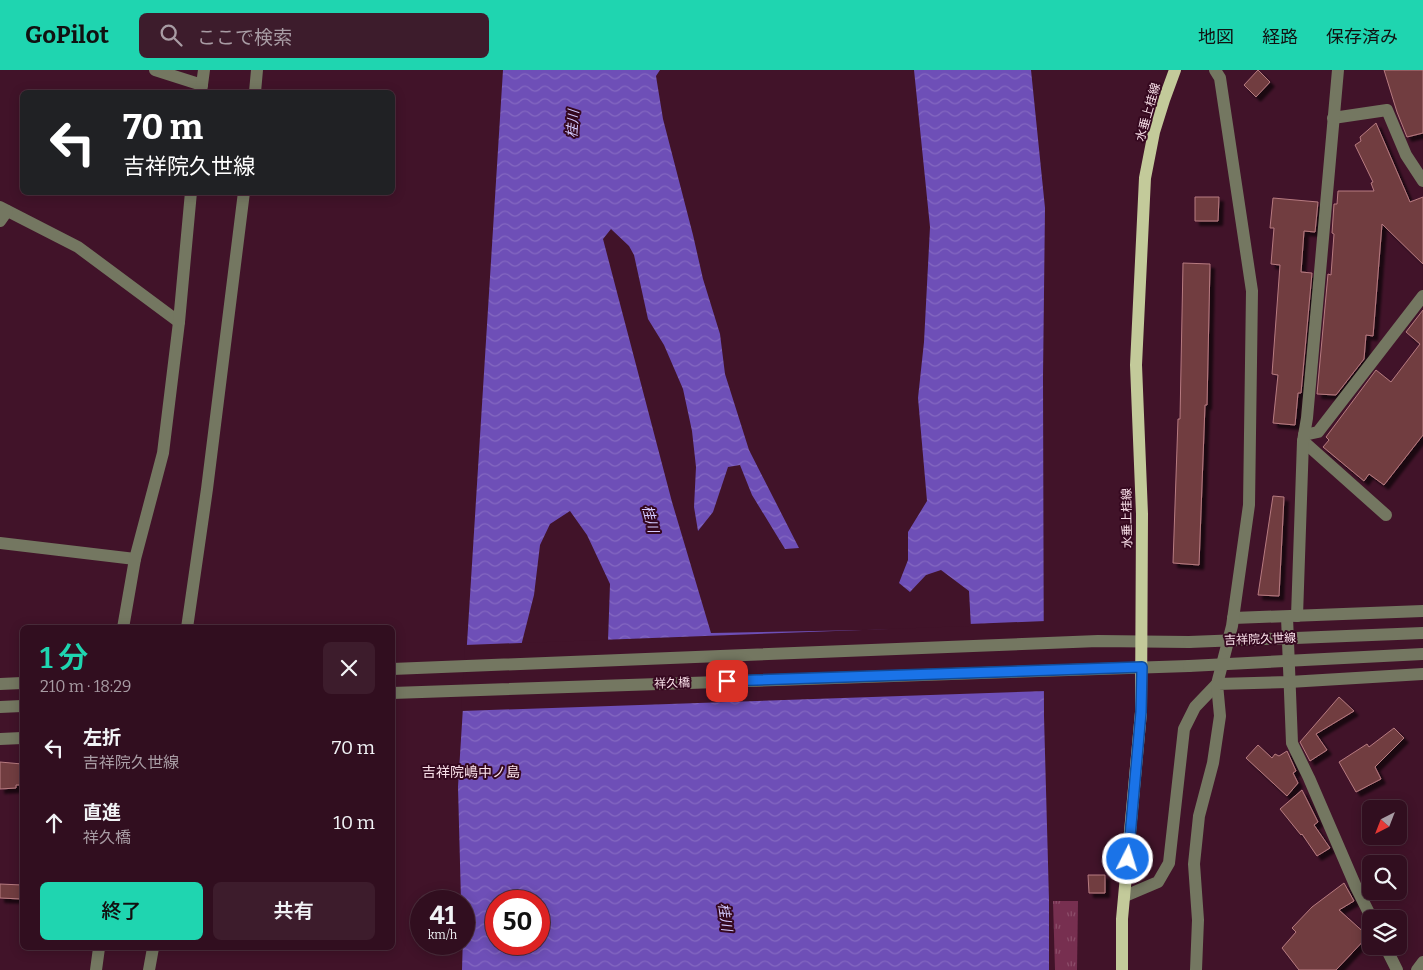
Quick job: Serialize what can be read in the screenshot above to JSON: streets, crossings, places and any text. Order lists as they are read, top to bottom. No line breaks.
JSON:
{"streets":{"main road":["水垂上桂線"],"street":["吉祥院久世線","祥久橋"]},"crossings":[["水垂上桂線","吉祥院久世線"],["吉祥院久世線","祥久橋"]],"districts":["吉祥院嶋中ノ島"],"water":["桂川"],"north":"bottom left","page":{"header":"GoPilot","search":"ここで検索","nav":["地図","経路","保存済み"],"turn":["70 m","吉祥院久世線"],"heading":["1 分","210 m · 18:29"],"list":[{"name":"左折","note":"吉祥院久世線","value":"70 m"},{"name":"直進","note":"祥久橋","value":"10 m"}],"buttons":["終了","共有"],"speed":"41 km/h","limit":"50"}}
